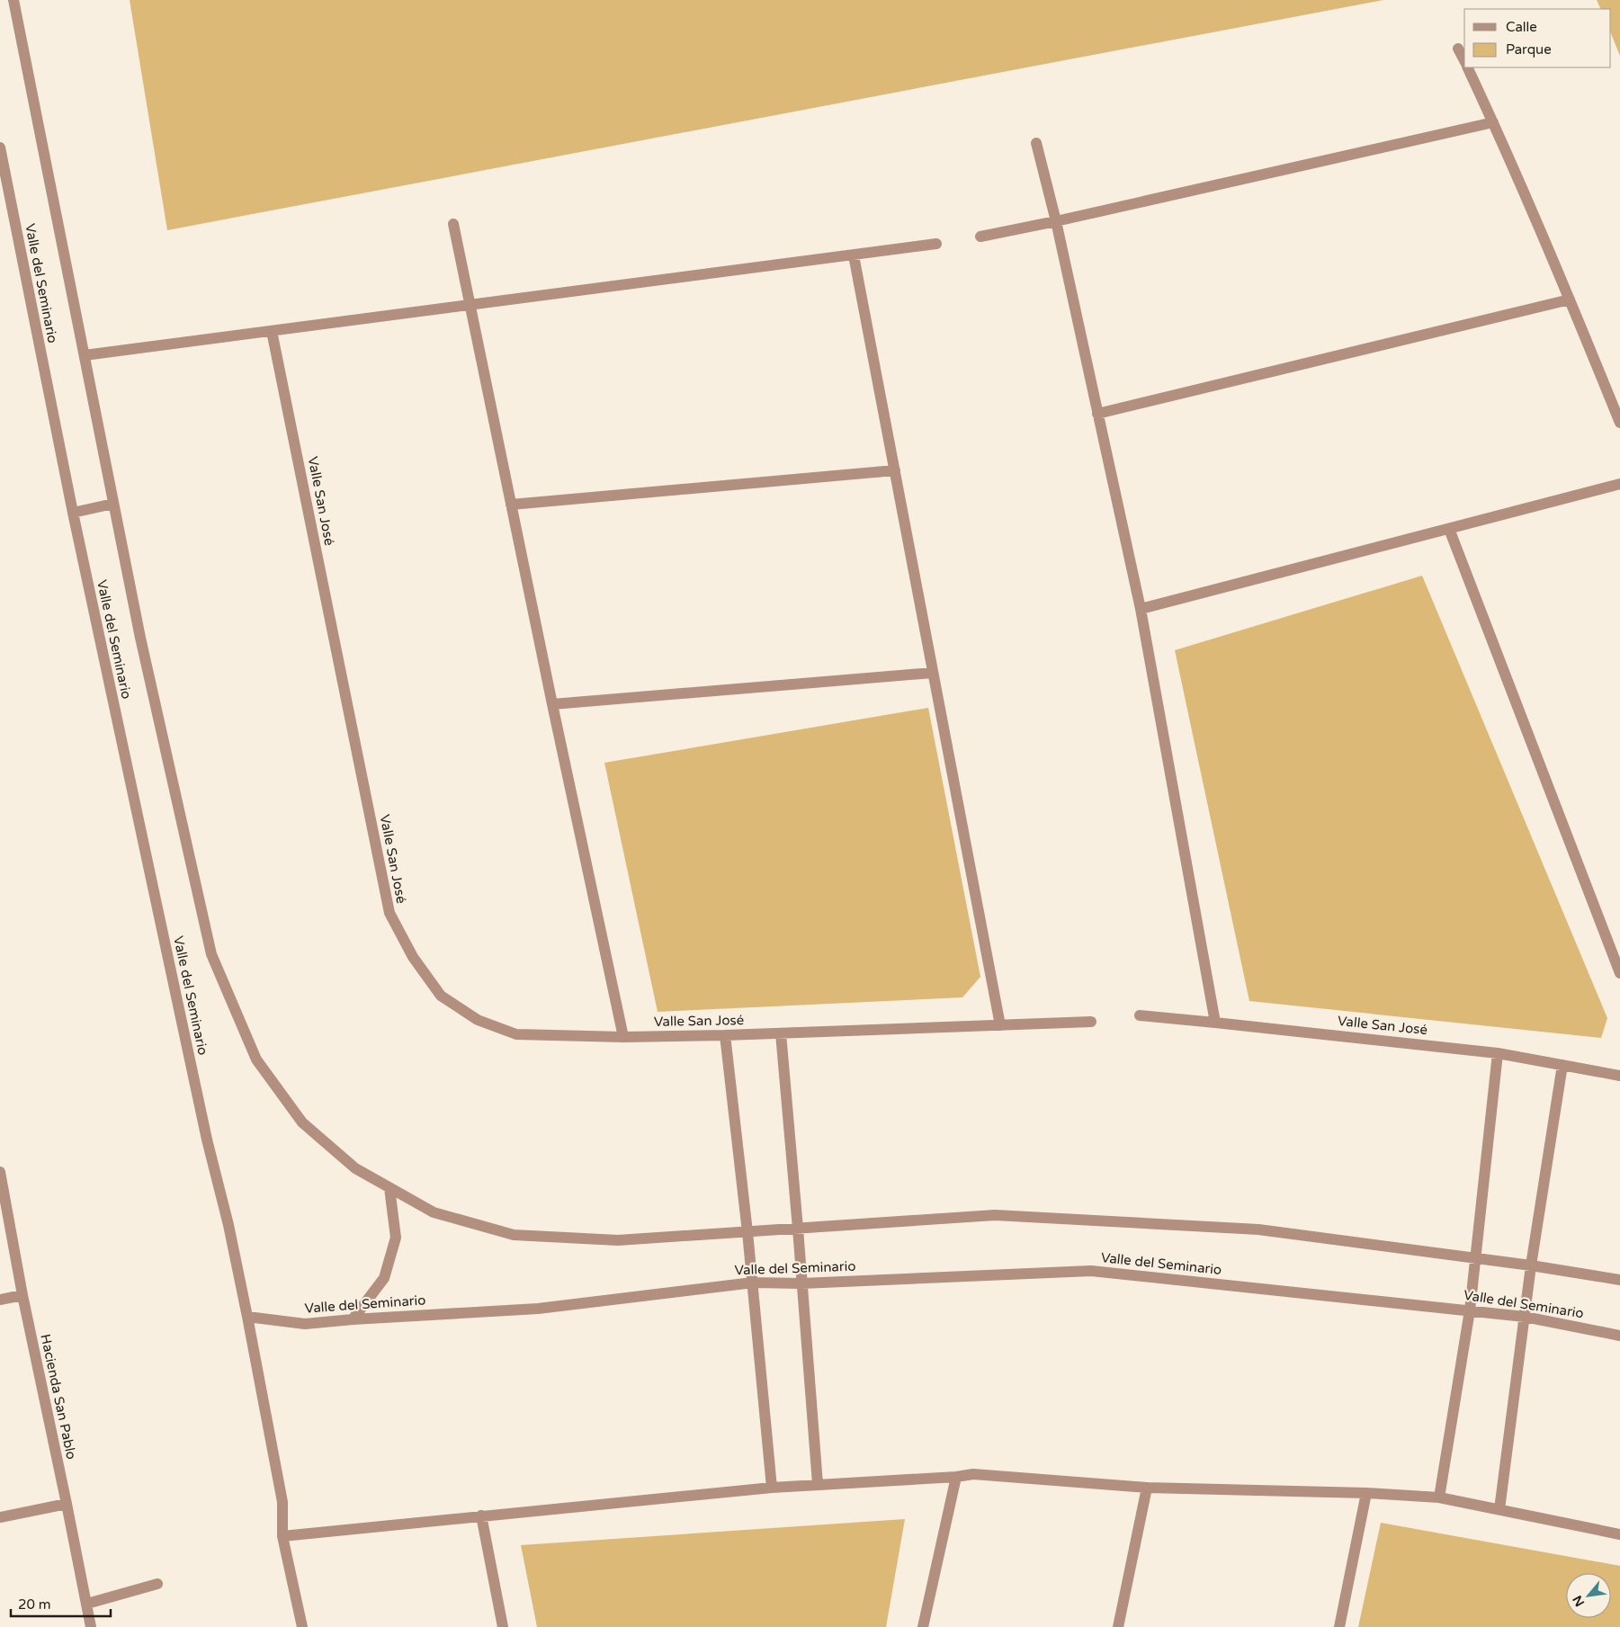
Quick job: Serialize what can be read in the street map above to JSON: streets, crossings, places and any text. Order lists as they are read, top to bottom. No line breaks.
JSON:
{"streets":{"street":["Valle del Seminario","Valle San José","Hacienda San Pablo"]},"legend":["Calle","Parque"],"scale_bar":"20 m","north":"bottom left"}
